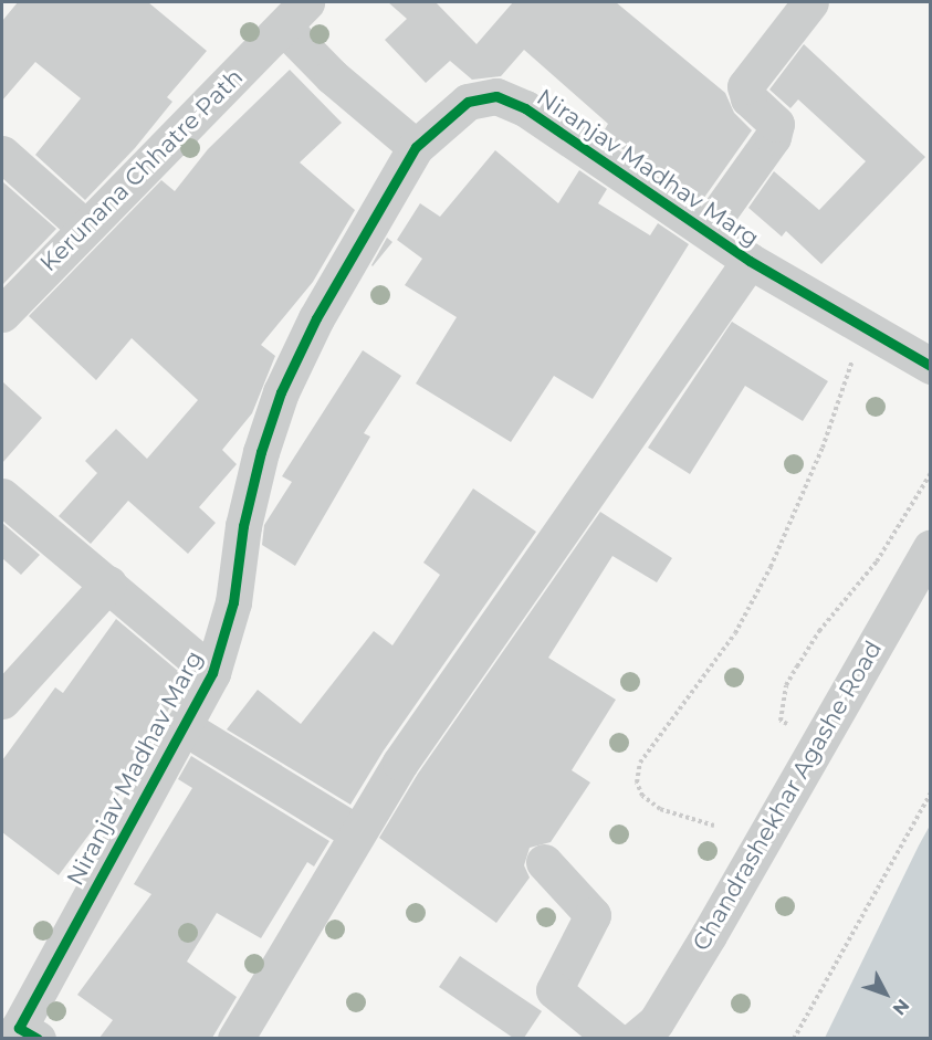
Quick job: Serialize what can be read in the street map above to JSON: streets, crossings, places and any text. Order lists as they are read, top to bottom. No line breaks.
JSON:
{"streets":{"street":["Niranjav Madhav Marg","Kerunana Chhatre Path","Chandrashekhar Agashe Road"]},"north":"bottom right"}
